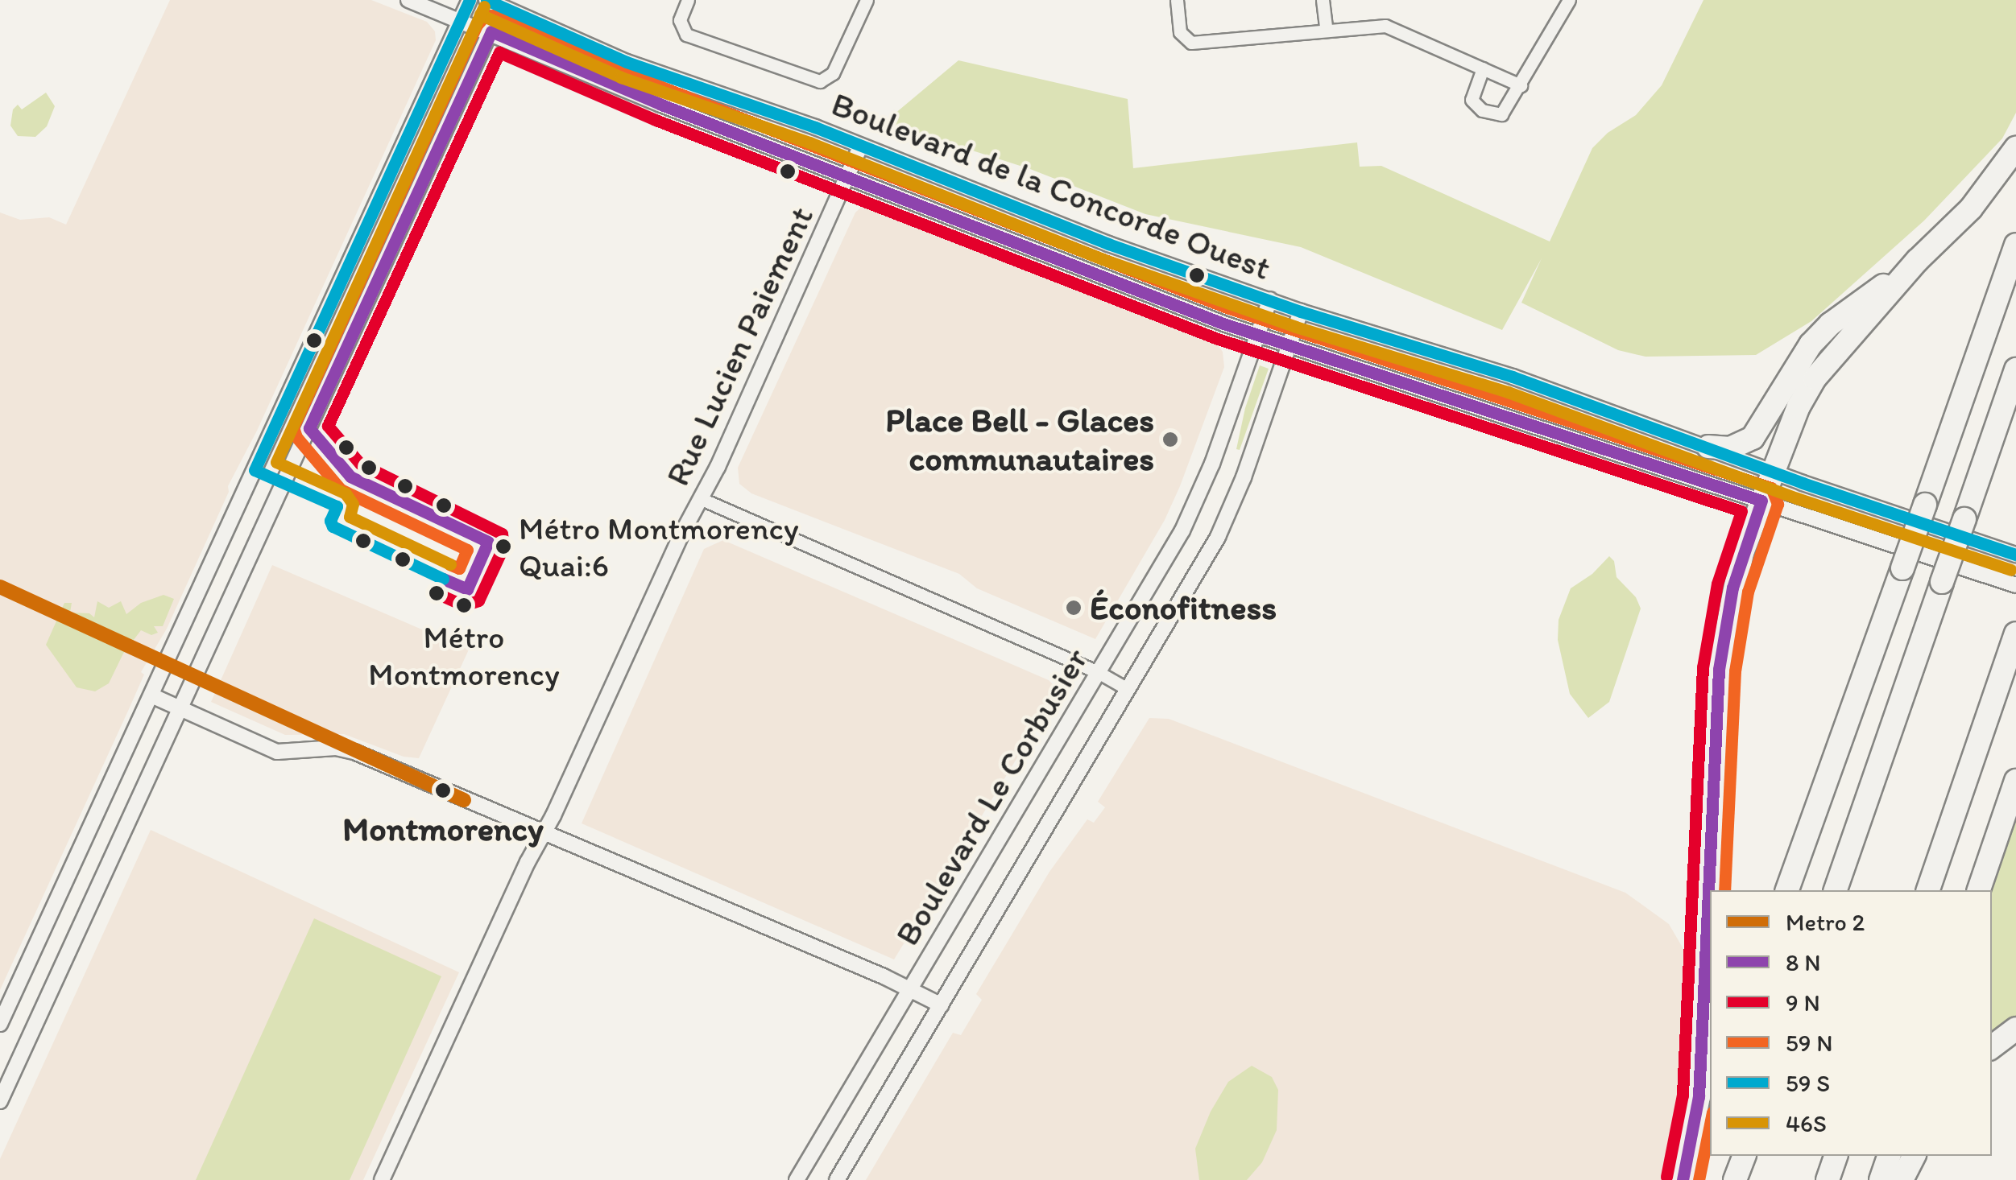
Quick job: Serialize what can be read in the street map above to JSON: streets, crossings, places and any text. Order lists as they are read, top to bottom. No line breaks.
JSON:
{"streets":{"street":["Boulevard de la Concorde Ouest","Rue Lucien Paiement","Boulevard Le Corbusier"]},"crossings":[["Boulevard de la Concorde Ouest","Rue Lucien Paiement"],["Boulevard de la Concorde Ouest","Boulevard Le Corbusier"]],"places":["Place Bell - Glaces communautaires","Métro Montmorency Quai:6","Métro Montmorency","Éconofitness","Montmorency"],"lines":["transit line 46S","metro line 2"],"legend":["Metro 2","8 N","9 N","59 N","59 S","46S"]}
